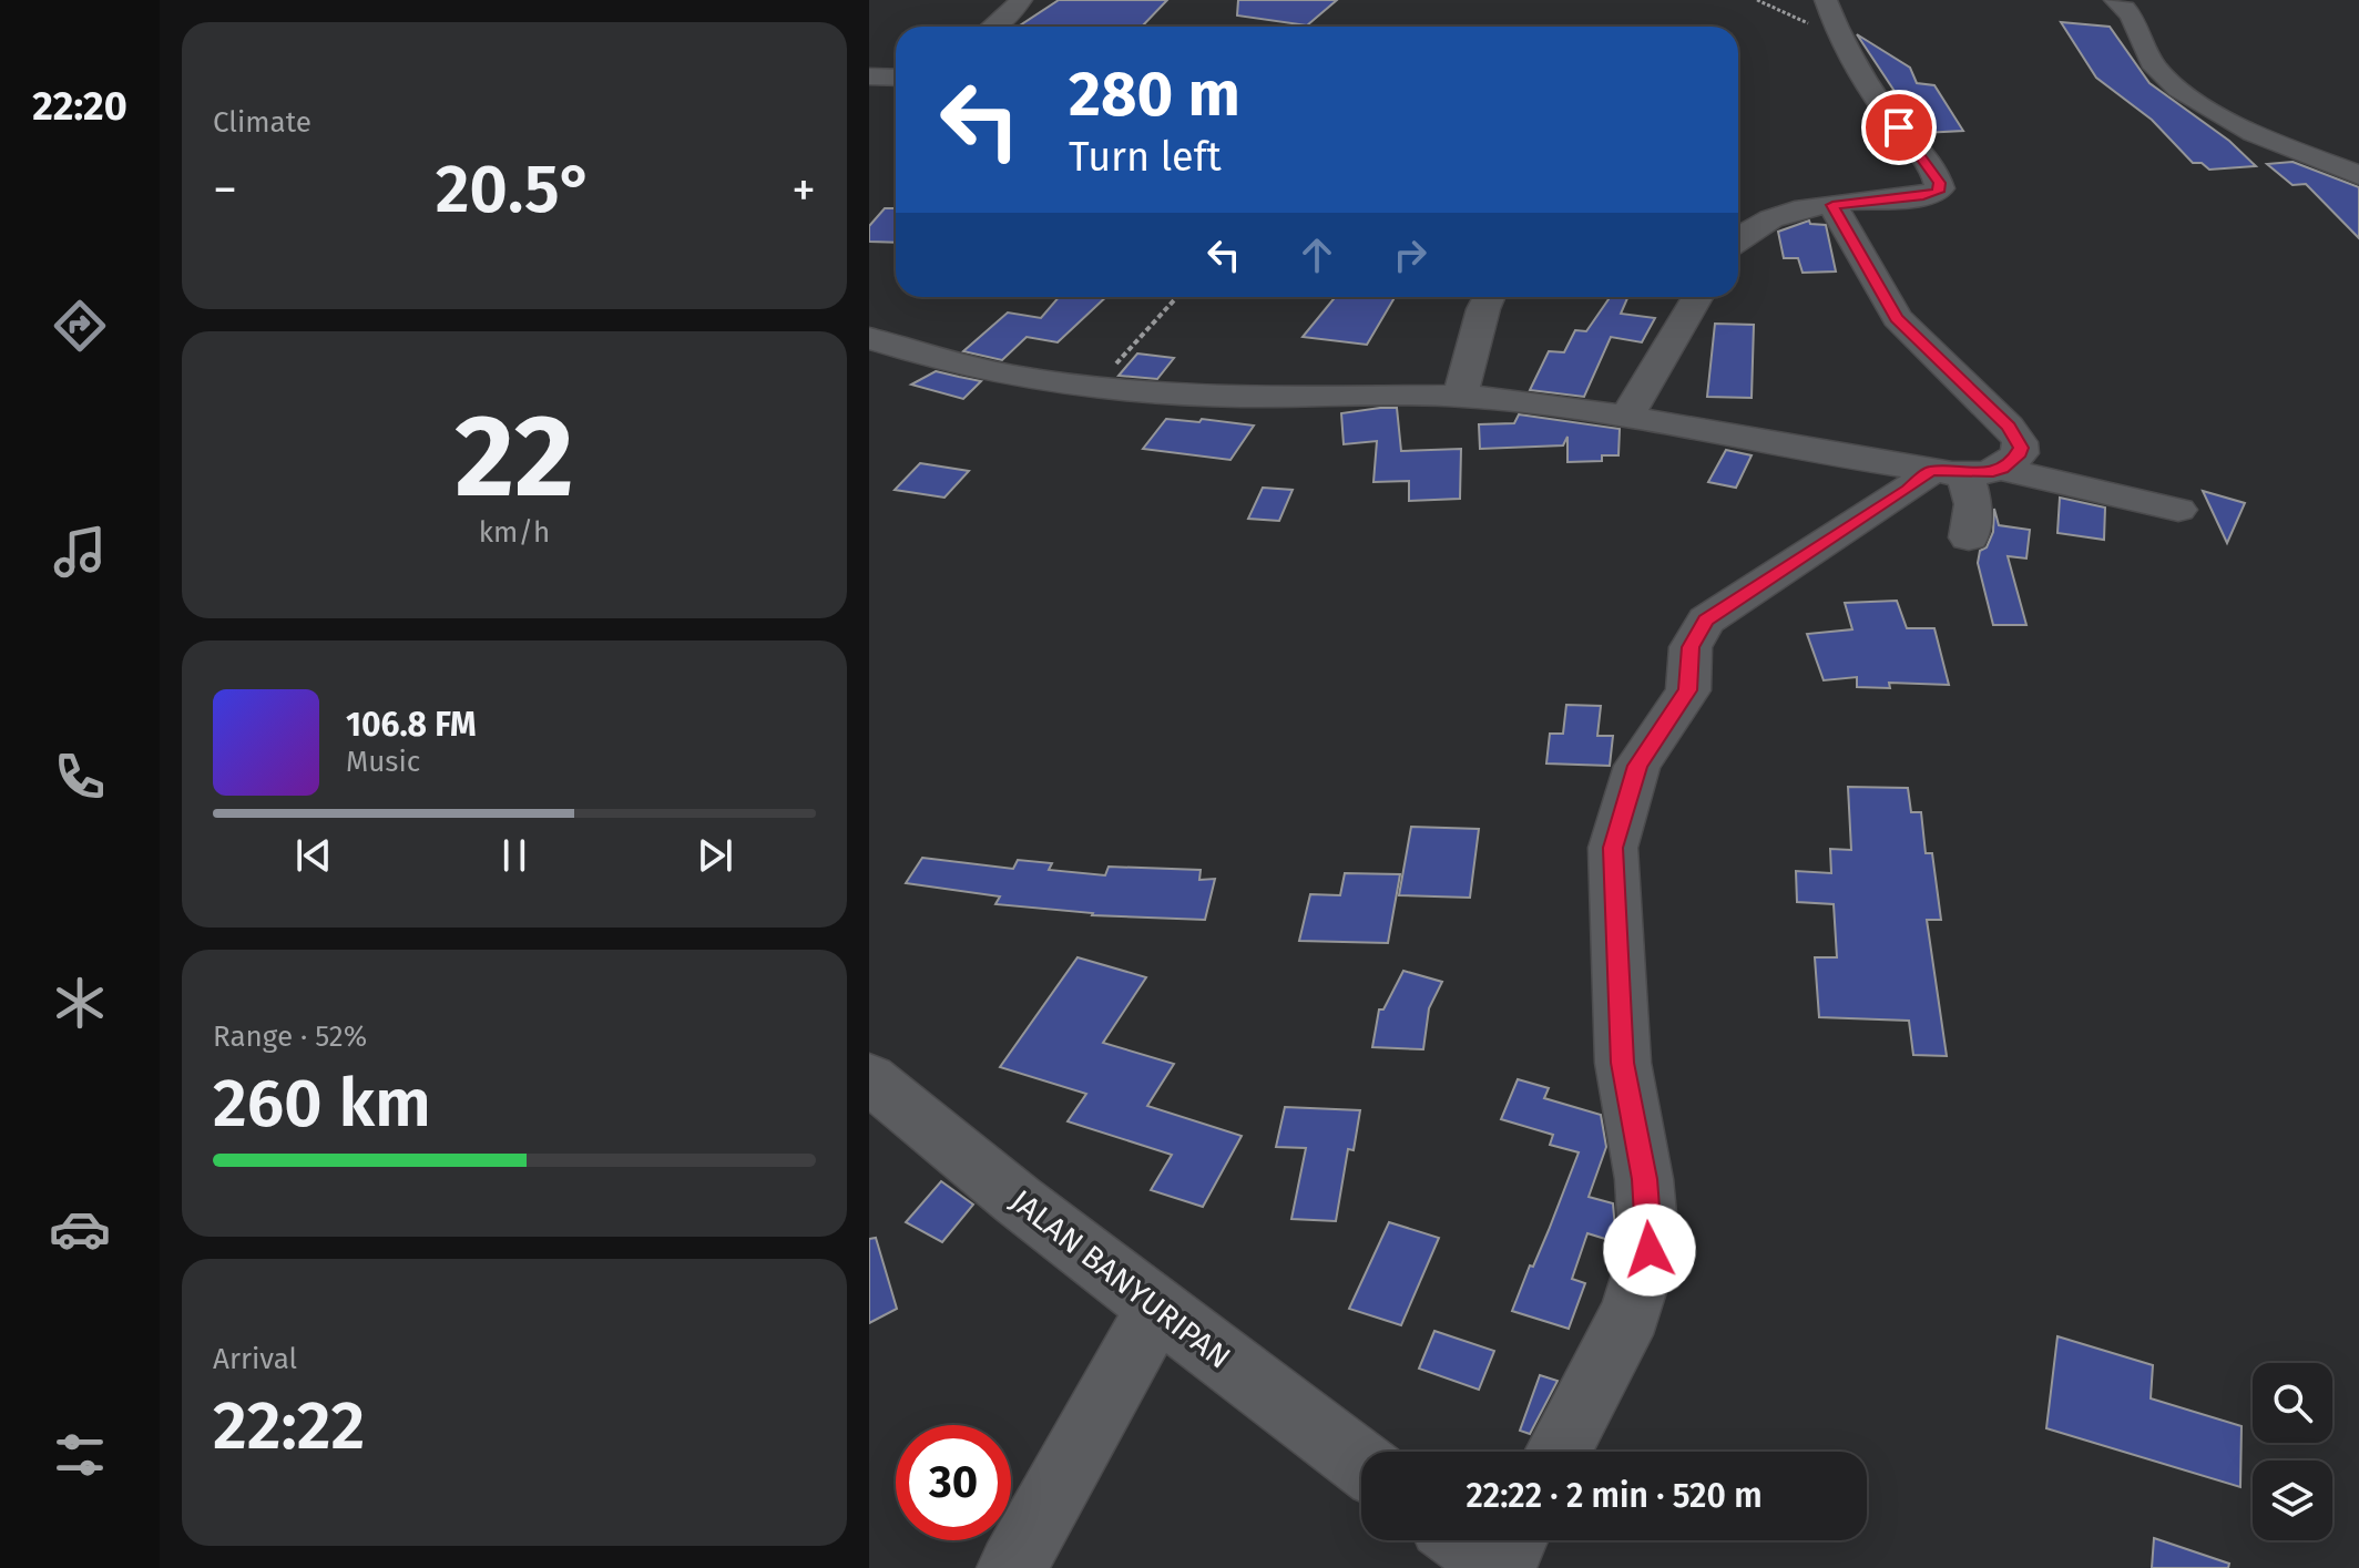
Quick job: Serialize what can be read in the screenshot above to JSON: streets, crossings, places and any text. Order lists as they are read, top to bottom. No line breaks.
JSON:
{"streets":{"street":["JALAN BANYURIPAN"]},"page":{"tabs":"22:20","tile":["Climate",["22","km/h"],["Range · 52%","260 km"],["Arrival","22:22"]],"turn":["280 m","Turn left"],"heat":["−","20.5°","+"],"song":["106.8 FM","Music"],"limit":"30","trip":"22:22 · 2 min · 520 m"}}
